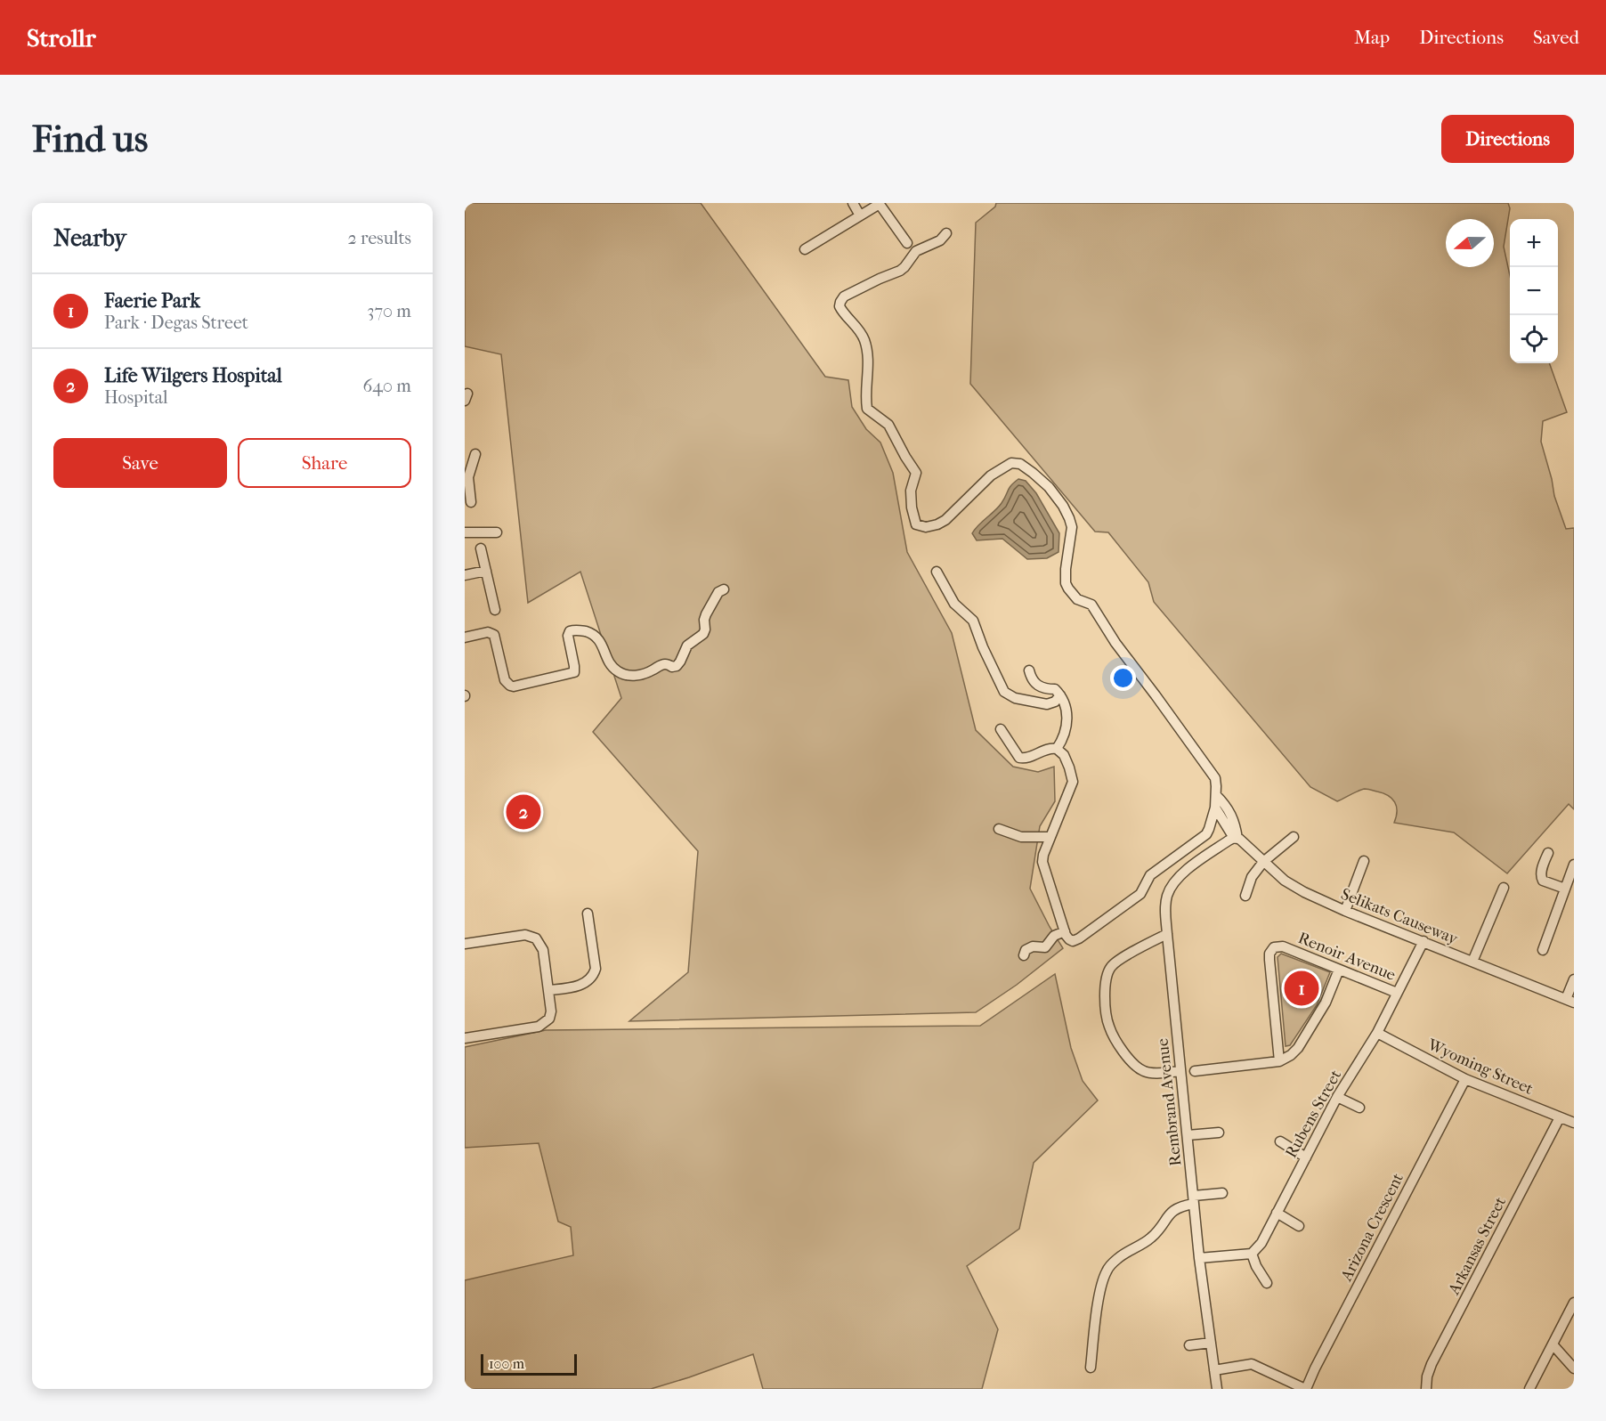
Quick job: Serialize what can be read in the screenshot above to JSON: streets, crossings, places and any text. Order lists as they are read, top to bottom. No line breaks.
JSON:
{"streets":{"street":["Selikats Causeway","Renoir Avenue","Wyoming Street","Rembrand Avenue","Rubens Street","Arizona Crescent","Arkansas Street"]},"crossings":[["Selikats Causeway","Rembrand Avenue"],["Selikats Causeway","Rubens Street"],["Renoir Avenue","Rubens Street"],["Wyoming Street","Rubens Street"],["Wyoming Street","Arizona Crescent"],["Wyoming Street","Arkansas Street"]],"scale_bar":"100 m","north":"left","page":{"header":"Strollr","nav":["Map","Directions","Saved"],"buttons":["Directions",["Save","Share"]],"title":"Find us","heading":["Nearby","2 results"],"map_buttons":["+","−"],"list":[{"mark":"1","name":"Faerie Park","note":"Park · Degas Street","value":"370 m"},{"mark":"2","name":"Life Wilgers Hospital","note":"Hospital","value":"640 m"}],"pins":["2","1"],"scale":"100 m"}}
